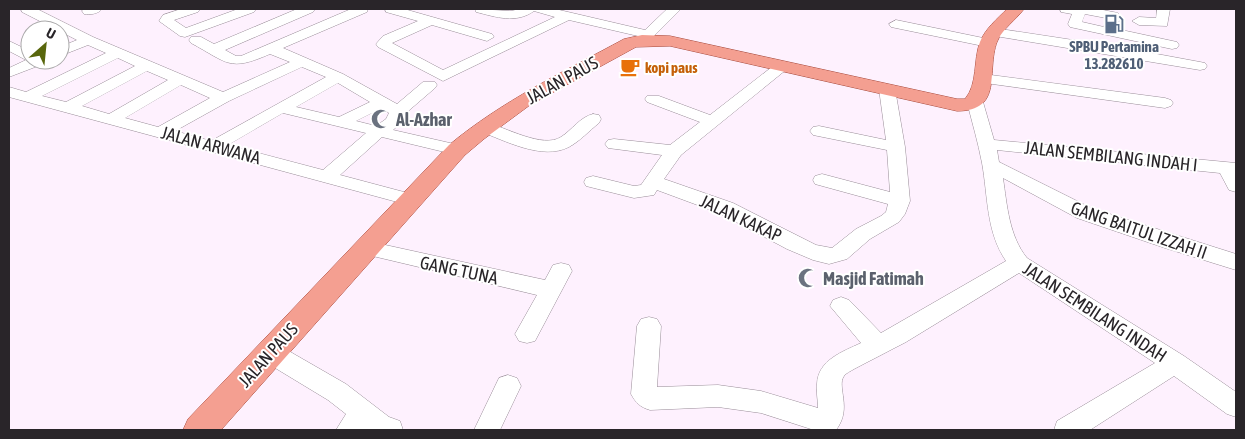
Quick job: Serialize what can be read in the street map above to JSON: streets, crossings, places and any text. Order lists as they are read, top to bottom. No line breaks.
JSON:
{"streets":{"main road":["JALAN PAUS"],"street":["JALAN ARWANA","JALAN SEMBILANG INDAH I","JALAN KAKAP","GANG BAITUL IZZAH II","GANG TUNA","JALAN SEMBILANG INDAH"]},"crossings":[["JALAN PAUS","JALAN ARWANA"],["JALAN PAUS","GANG TUNA"],["JALAN PAUS","JALAN SEMBILANG INDAH"],["JALAN SEMBILANG INDAH I","GANG BAITUL IZZAH II"],["JALAN SEMBILANG INDAH I","JALAN SEMBILANG INDAH"],["GANG BAITUL IZZAH II","JALAN SEMBILANG INDAH"]],"places":{"fuel station":["SPBU Pertamina 13.282610"],"cafe":["kopi paus"],"mosque":["Al-Azhar","Masjid Fatimah"]},"north":"top right"}
